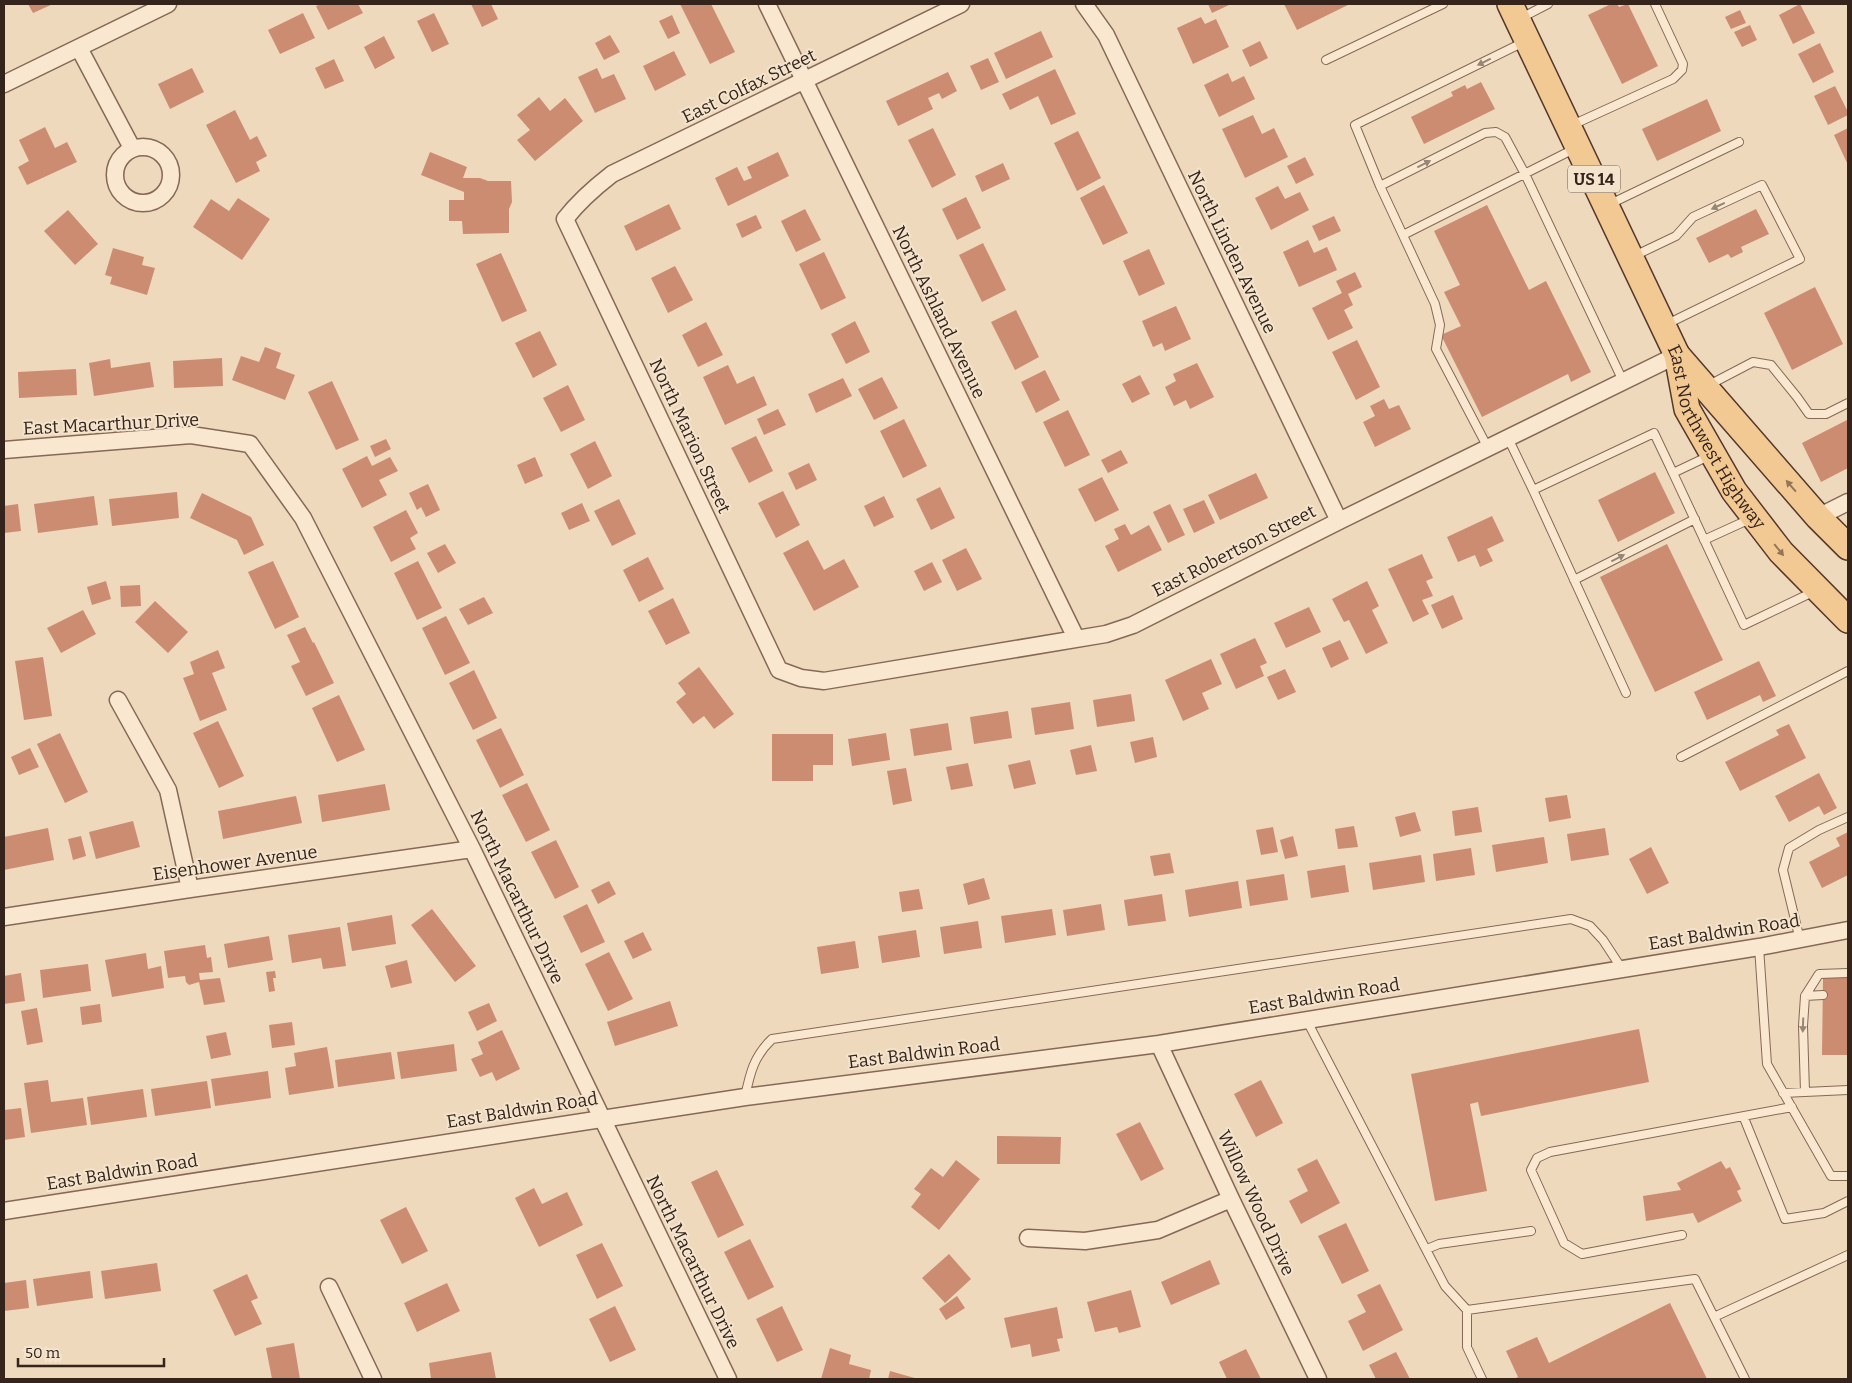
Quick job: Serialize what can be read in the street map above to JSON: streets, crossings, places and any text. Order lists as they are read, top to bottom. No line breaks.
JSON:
{"streets":{"main road":["US 14","East Northwest Highway"],"street":["East Colfax Street","North Linden Avenue","North Ashland Avenue","East Macarthur Drive","North Marion Street","East Robertson Street","Eisenhower Avenue","North Macarthur Drive","East Baldwin Road","Willow Wood Drive"]},"crossings":[["East Colfax Street","North Ashland Avenue"],["East Colfax Street","North Marion Street"],["US 14","East Northwest Highway"],["US 14","East Robertson Street"],["North Linden Avenue","East Robertson Street"],["North Ashland Avenue","East Robertson Street"],["East Macarthur Drive","North Macarthur Drive"],["North Marion Street","East Robertson Street"],["East Northwest Highway","East Robertson Street"],["Eisenhower Avenue","North Macarthur Drive"],["North Macarthur Drive","East Baldwin Road"],["East Baldwin Road","Willow Wood Drive"]],"scale_bar":"50 m"}
